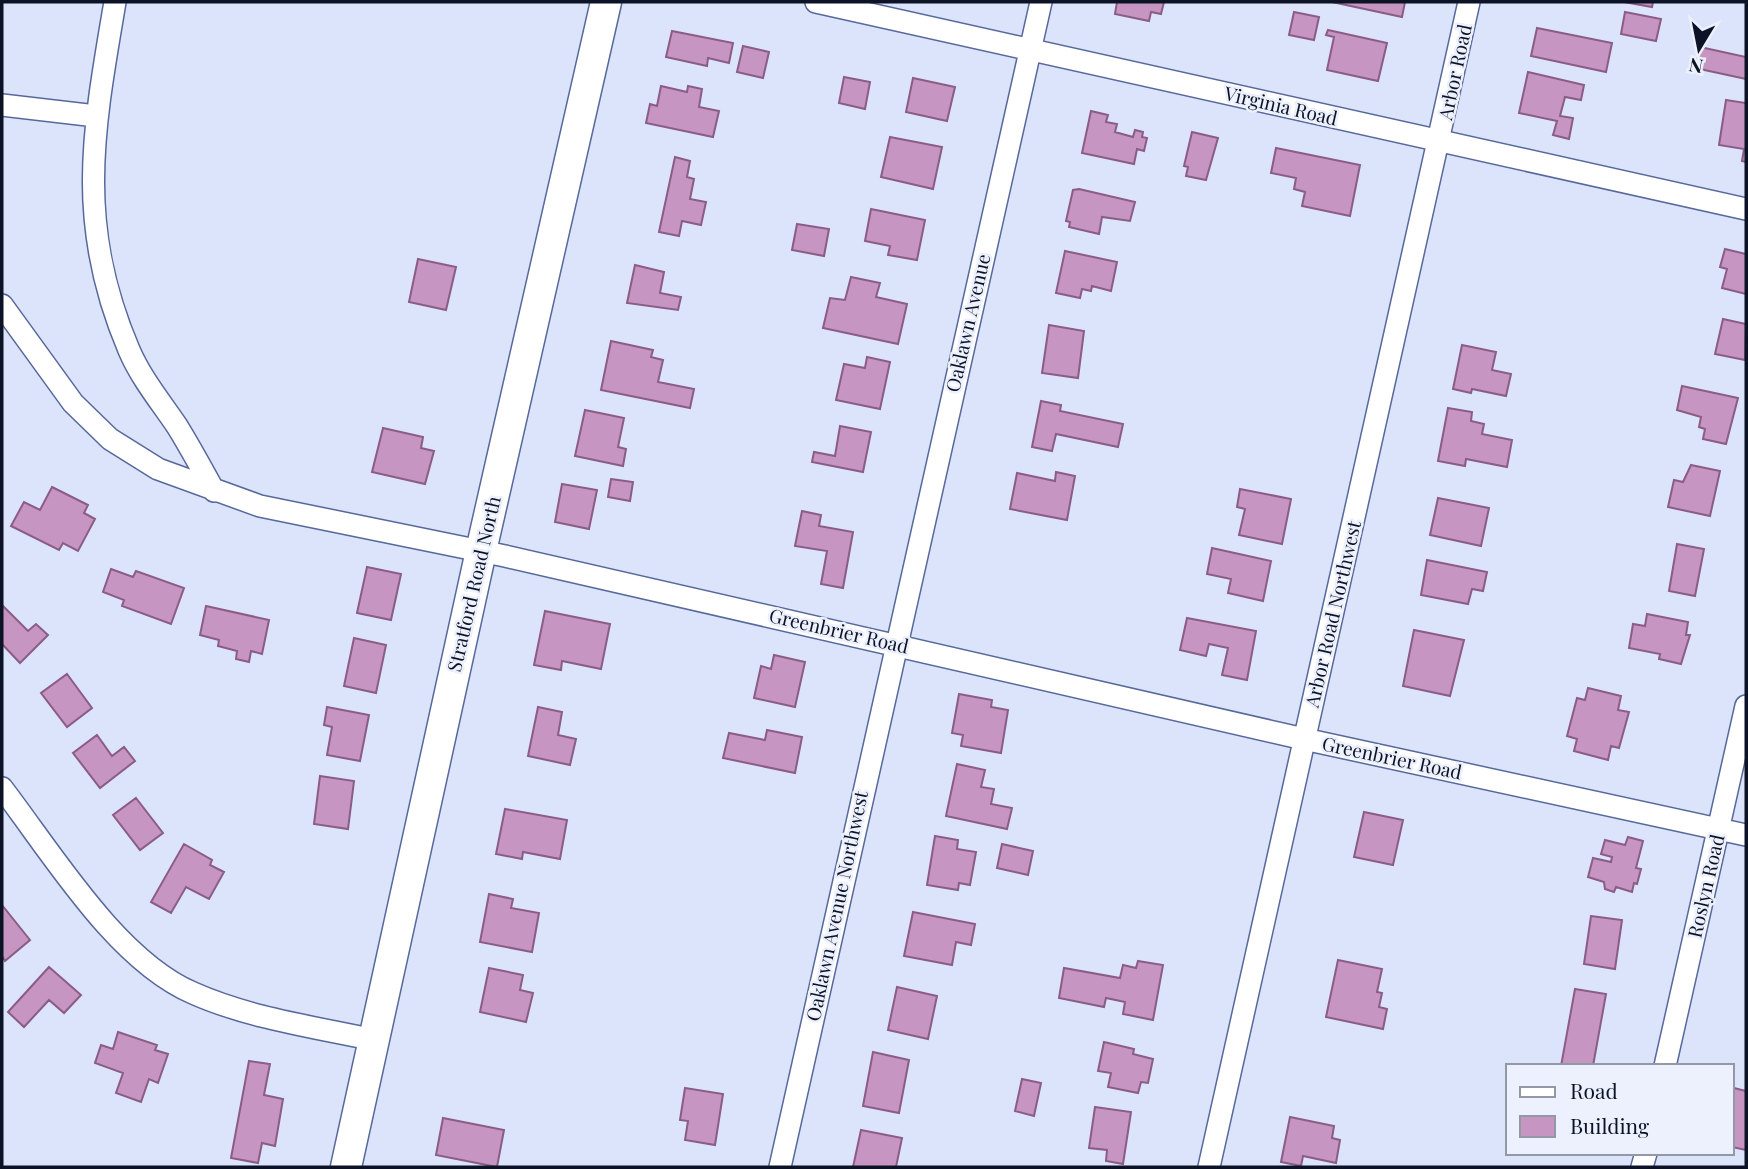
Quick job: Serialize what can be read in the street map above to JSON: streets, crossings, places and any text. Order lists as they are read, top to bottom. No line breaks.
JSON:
{"streets":{"main road":["Stratford Road North"],"street":["Arbor Road","Virginia Road","Oaklawn Avenue","Arbor Road Northwest","Greenbrier Road","Roslyn Road","Oaklawn Avenue Northwest"]},"crossings":[["Arbor Road","Virginia Road"],["Arbor Road","Arbor Road Northwest"],["Virginia Road","Oaklawn Avenue"],["Virginia Road","Arbor Road Northwest"],["Oaklawn Avenue","Greenbrier Road"],["Oaklawn Avenue","Oaklawn Avenue Northwest"],["Stratford Road North","Greenbrier Road"],["Arbor Road Northwest","Greenbrier Road"],["Greenbrier Road","Roslyn Road"],["Greenbrier Road","Oaklawn Avenue Northwest"]],"legend":["Road","Building"],"north":"bottom"}
